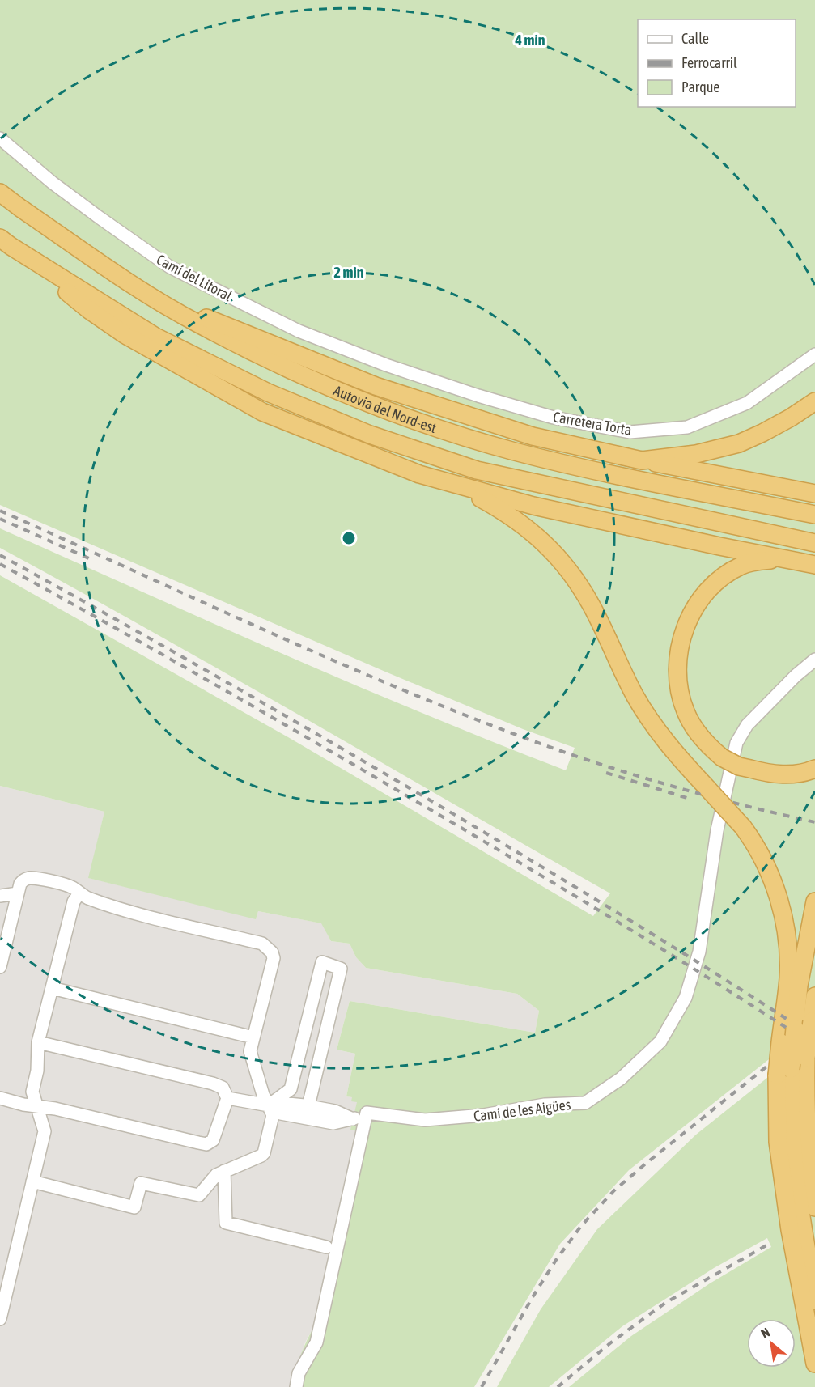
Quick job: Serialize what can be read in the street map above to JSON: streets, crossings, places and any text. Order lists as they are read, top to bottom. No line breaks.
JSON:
{"streets":{"highway":["Autovia del Nord-est"],"street":["Camí del Litoral","Carretera Torta","Camí de les Aigües"]},"crossings":[["Camí del Litoral","Carretera Torta"]],"legend":["Calle","Ferrocarril","Parque"],"north":"top left","rings":["4 min","2 min"]}
